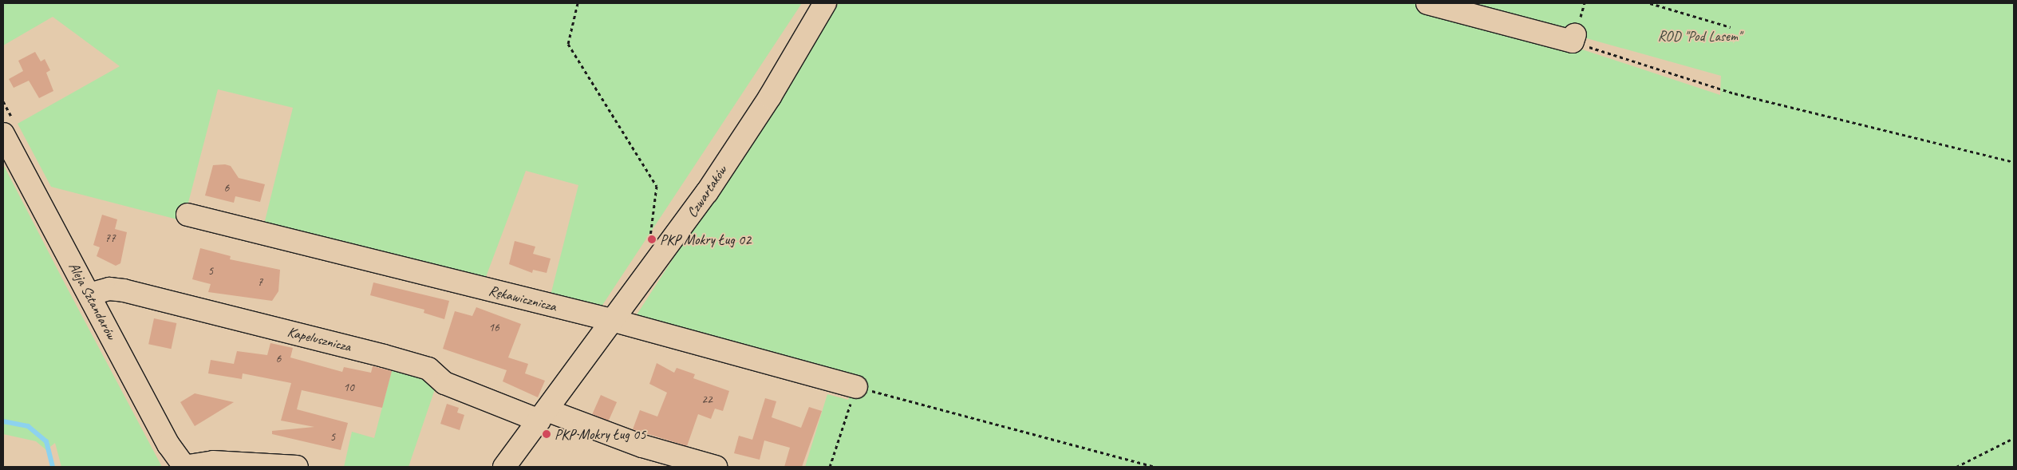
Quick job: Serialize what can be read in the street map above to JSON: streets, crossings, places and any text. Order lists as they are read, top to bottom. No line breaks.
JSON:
{"streets":{"street":["Czwartaków","Rękawicznicza","Aleja Sztandarów","Kapelusznicza"]},"crossings":[["Czwartaków","Rękawicznicza"],["Czwartaków","Kapelusznicza"],["Aleja Sztandarów","Kapelusznicza"]],"parks":["ROD \"Pod Lasem\""],"places":["PKP Mokry Ług 02","PKP Mokry Ług 05"],"house_numbers":["6","77","5","7","16","6","10","22","5"]}
